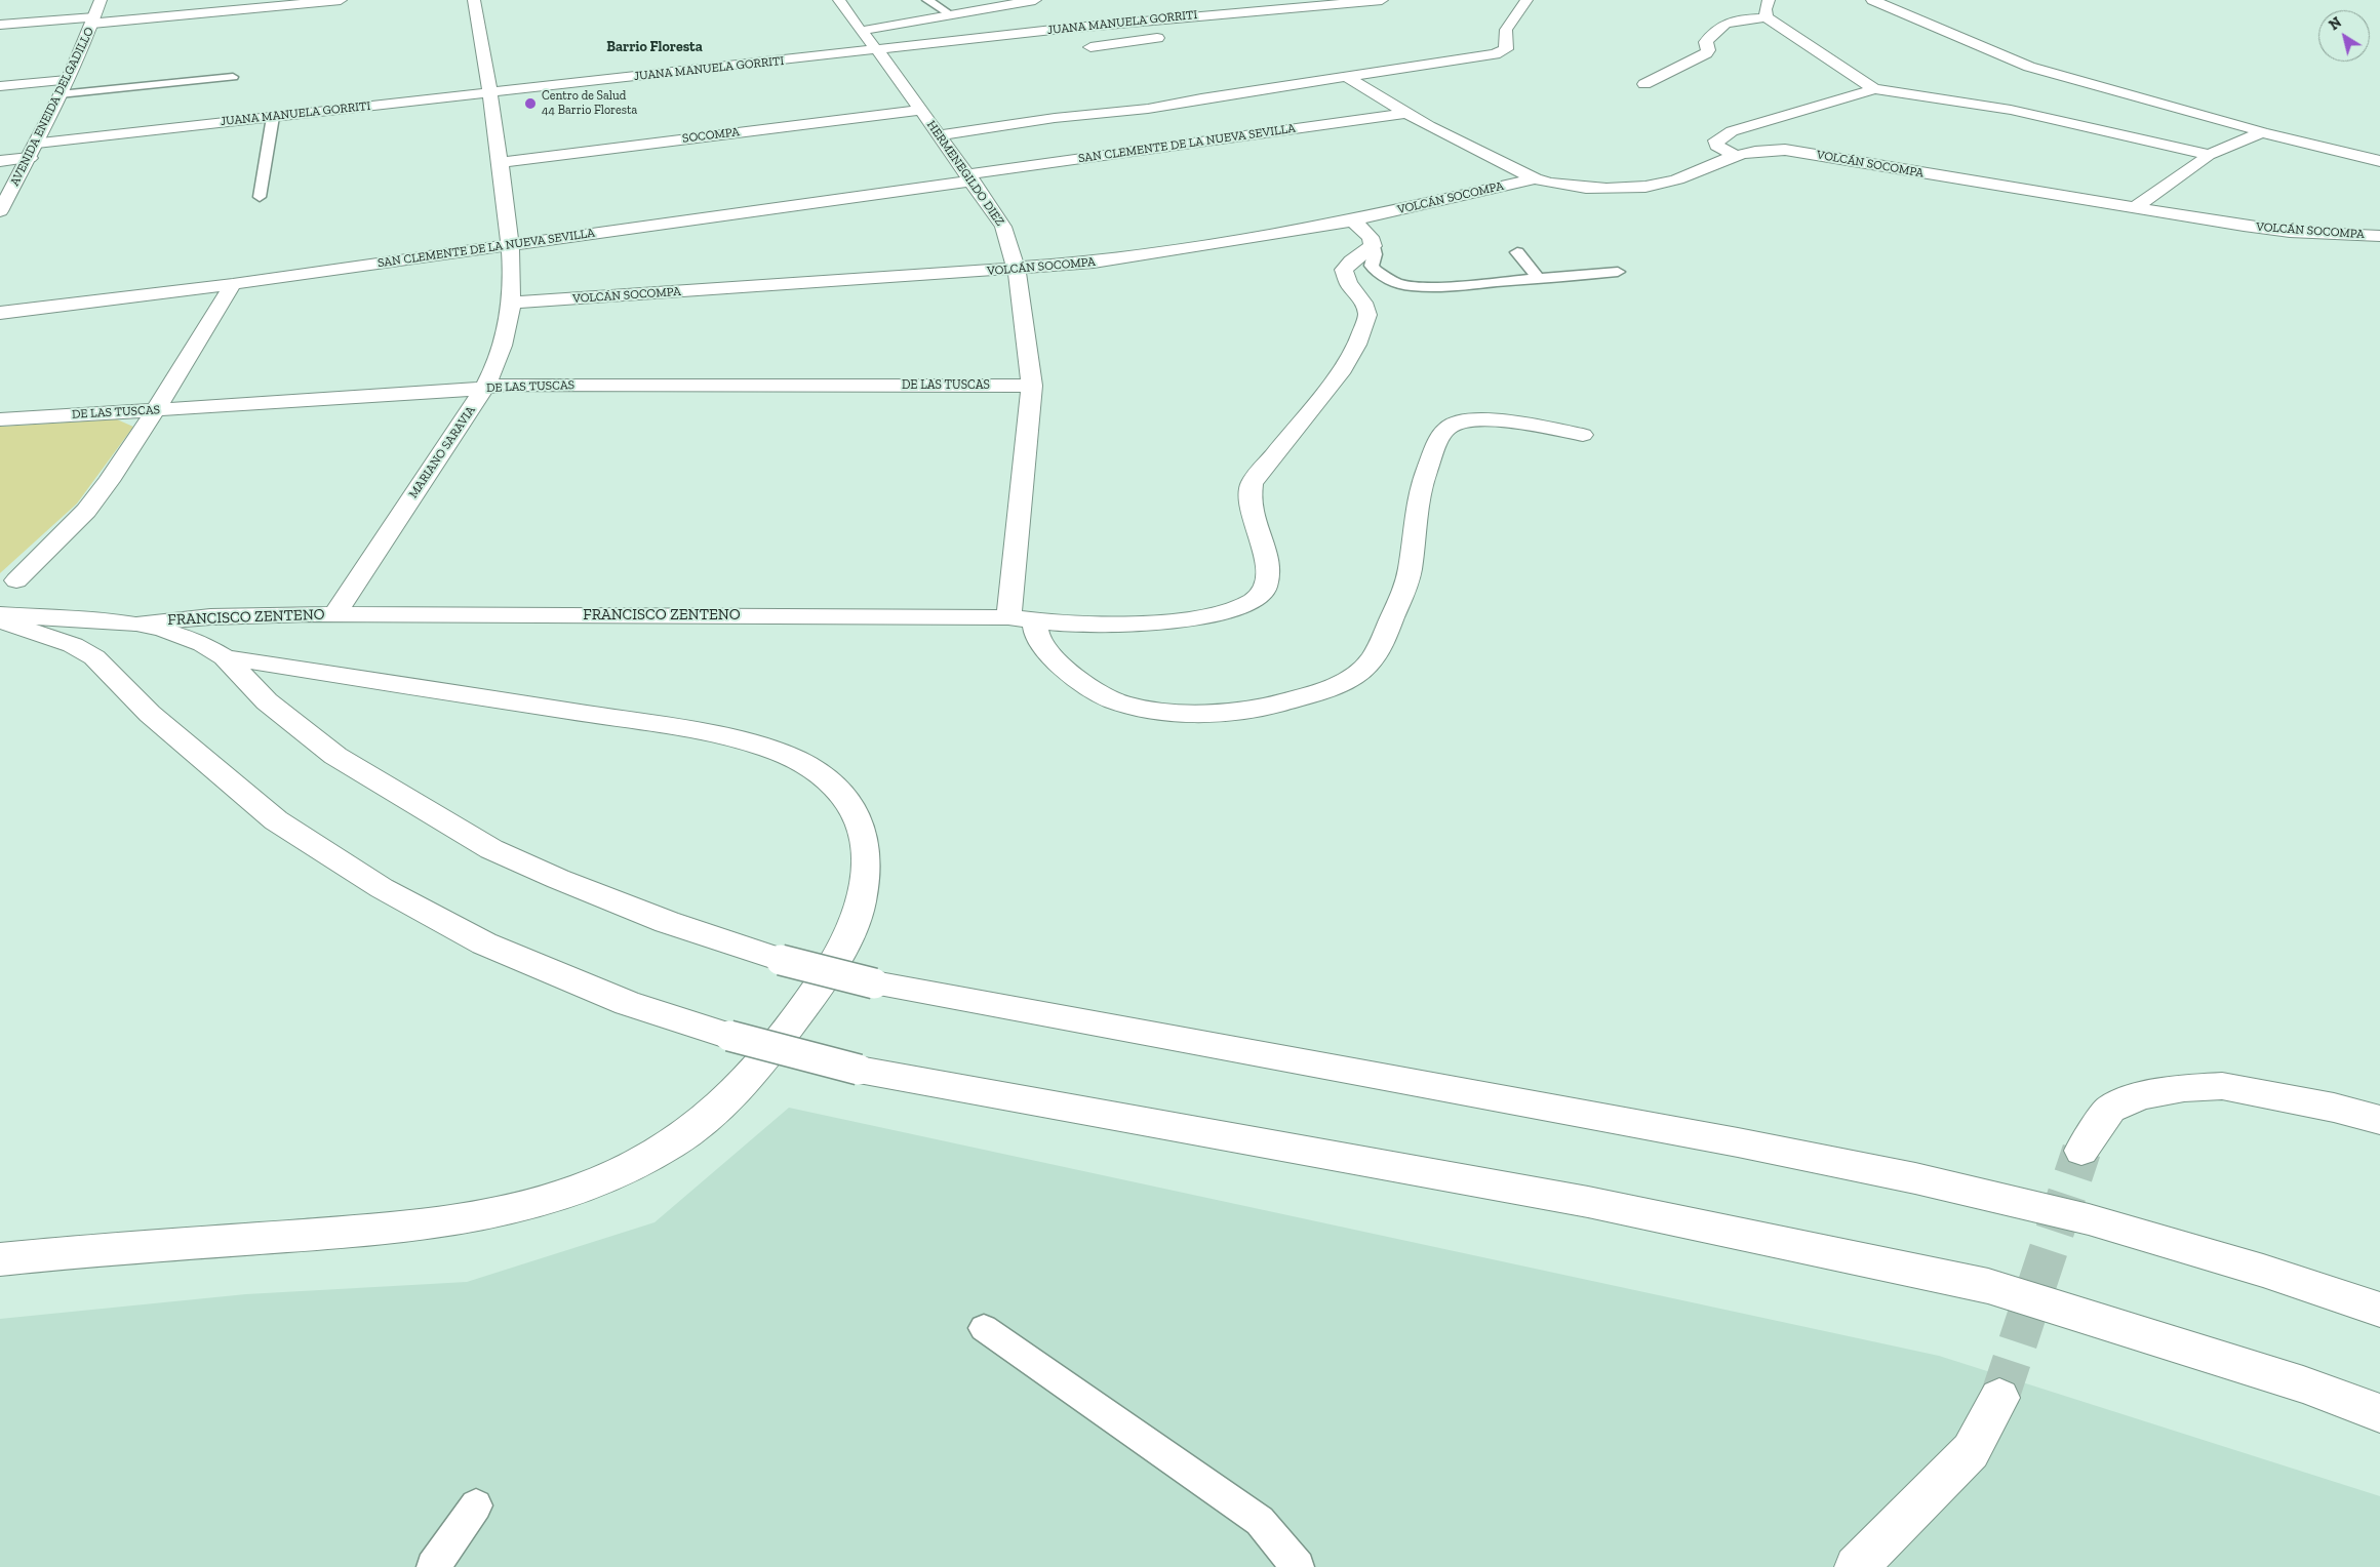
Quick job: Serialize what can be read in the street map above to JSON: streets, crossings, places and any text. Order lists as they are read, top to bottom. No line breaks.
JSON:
{"streets":{"street":["JUANA MANUELA GORRITI","AVENIDA ENEIDA DELGADILLO","SOCOMPA","SAN CLEMENTE DE LA NUEVA SEVILLA","VOLCÁN SOCOMPA","HERMENEGILDO DIEZ","DE LAS TUSCAS","MARIANO SARAVIA","FRANCISCO ZENTENO"]},"crossings":[["JUANA MANUELA GORRITI","AVENIDA ENEIDA DELGADILLO"],["JUANA MANUELA GORRITI","HERMENEGILDO DIEZ"],["JUANA MANUELA GORRITI","MARIANO SARAVIA"],["SOCOMPA","HERMENEGILDO DIEZ"],["SOCOMPA","MARIANO SARAVIA"],["SAN CLEMENTE DE LA NUEVA SEVILLA","HERMENEGILDO DIEZ"],["SAN CLEMENTE DE LA NUEVA SEVILLA","MARIANO SARAVIA"],["VOLCÁN SOCOMPA","HERMENEGILDO DIEZ"],["VOLCÁN SOCOMPA","MARIANO SARAVIA"],["HERMENEGILDO DIEZ","DE LAS TUSCAS"],["HERMENEGILDO DIEZ","FRANCISCO ZENTENO"],["DE LAS TUSCAS","MARIANO SARAVIA"],["MARIANO SARAVIA","FRANCISCO ZENTENO"]],"districts":["Barrio Floresta"],"places":["Centro de Salud 44 Barrio Floresta"],"north":"top left"}
